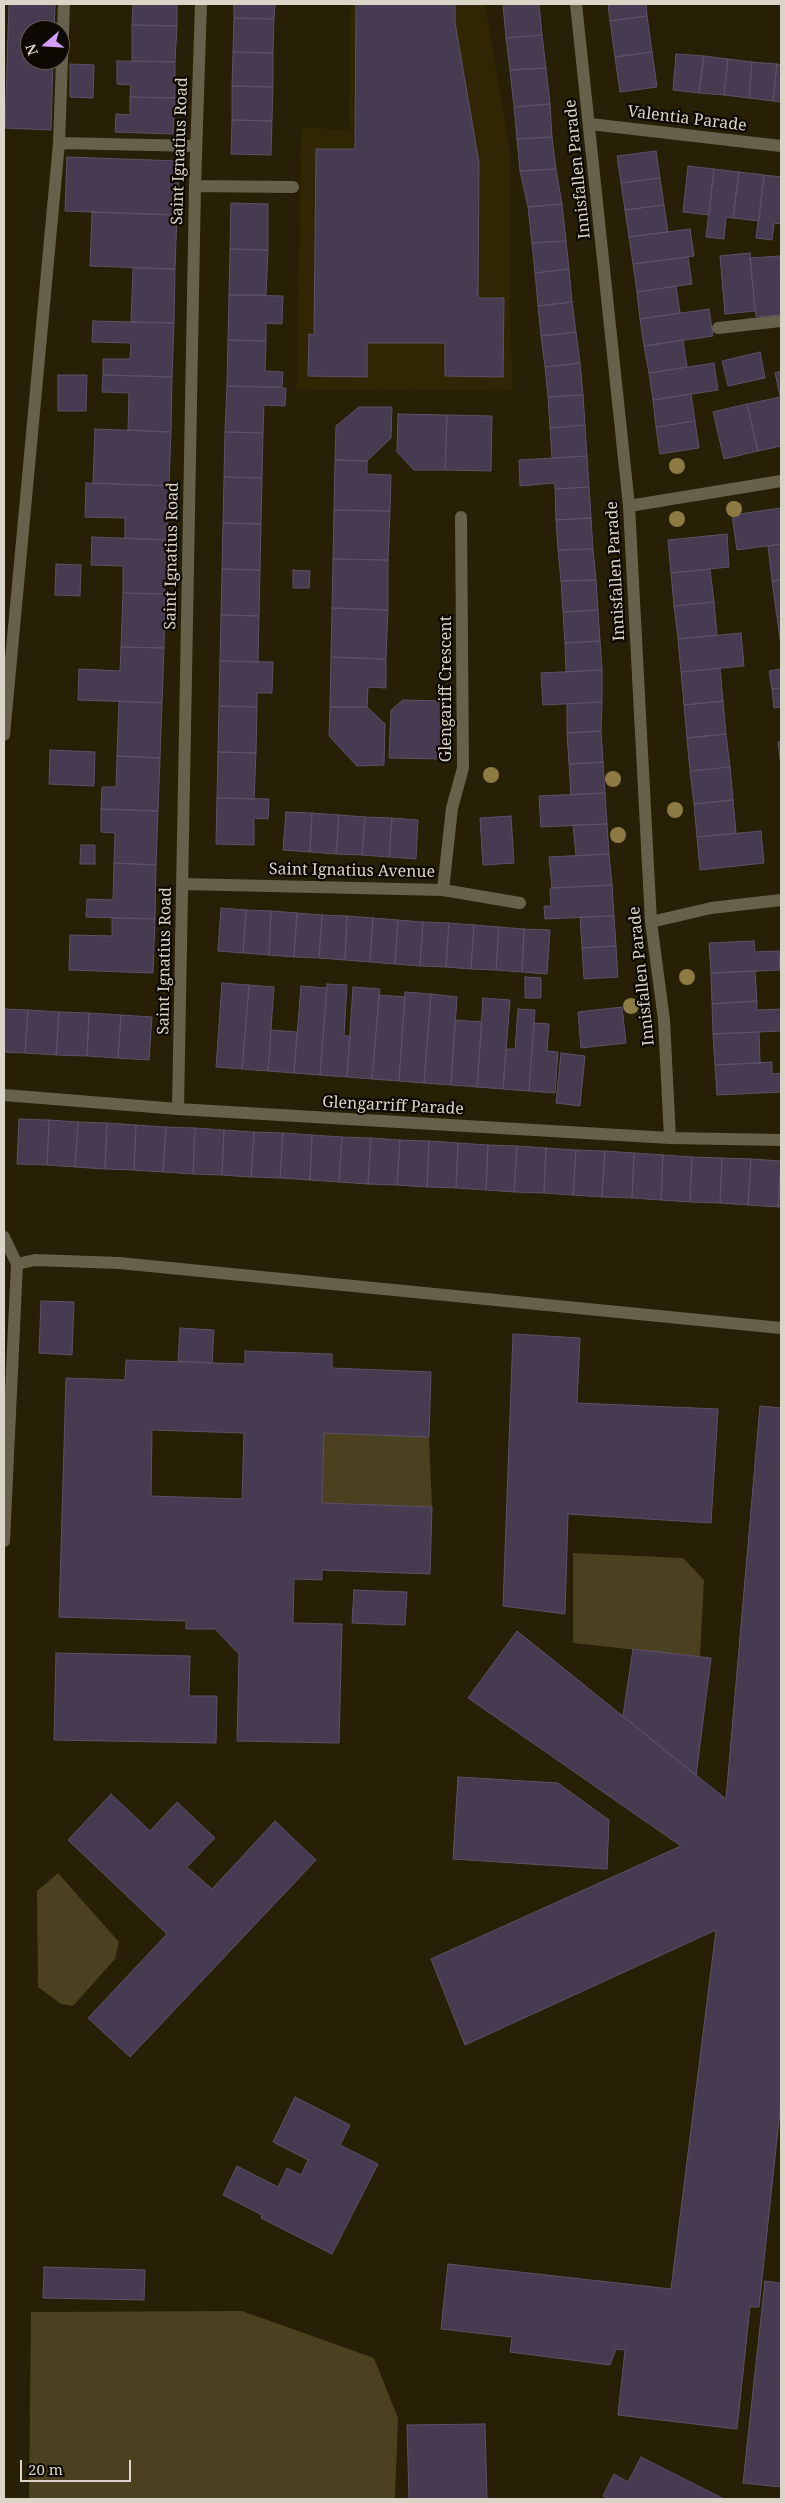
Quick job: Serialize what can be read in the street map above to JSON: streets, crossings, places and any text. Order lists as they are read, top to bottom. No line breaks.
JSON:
{"streets":{"street":["Valentia Parade","Saint Ignatius Road","Innisfallen Parade","Glengariff Crescent","Saint Ignatius Avenue","Glengarriff Parade"]},"crossings":[["Valentia Parade","Innisfallen Parade"],["Saint Ignatius Road","Saint Ignatius Avenue"],["Saint Ignatius Road","Glengarriff Parade"],["Innisfallen Parade","Glengarriff Parade"],["Glengariff Crescent","Saint Ignatius Avenue"]],"scale_bar":"20 m","north":"left"}
